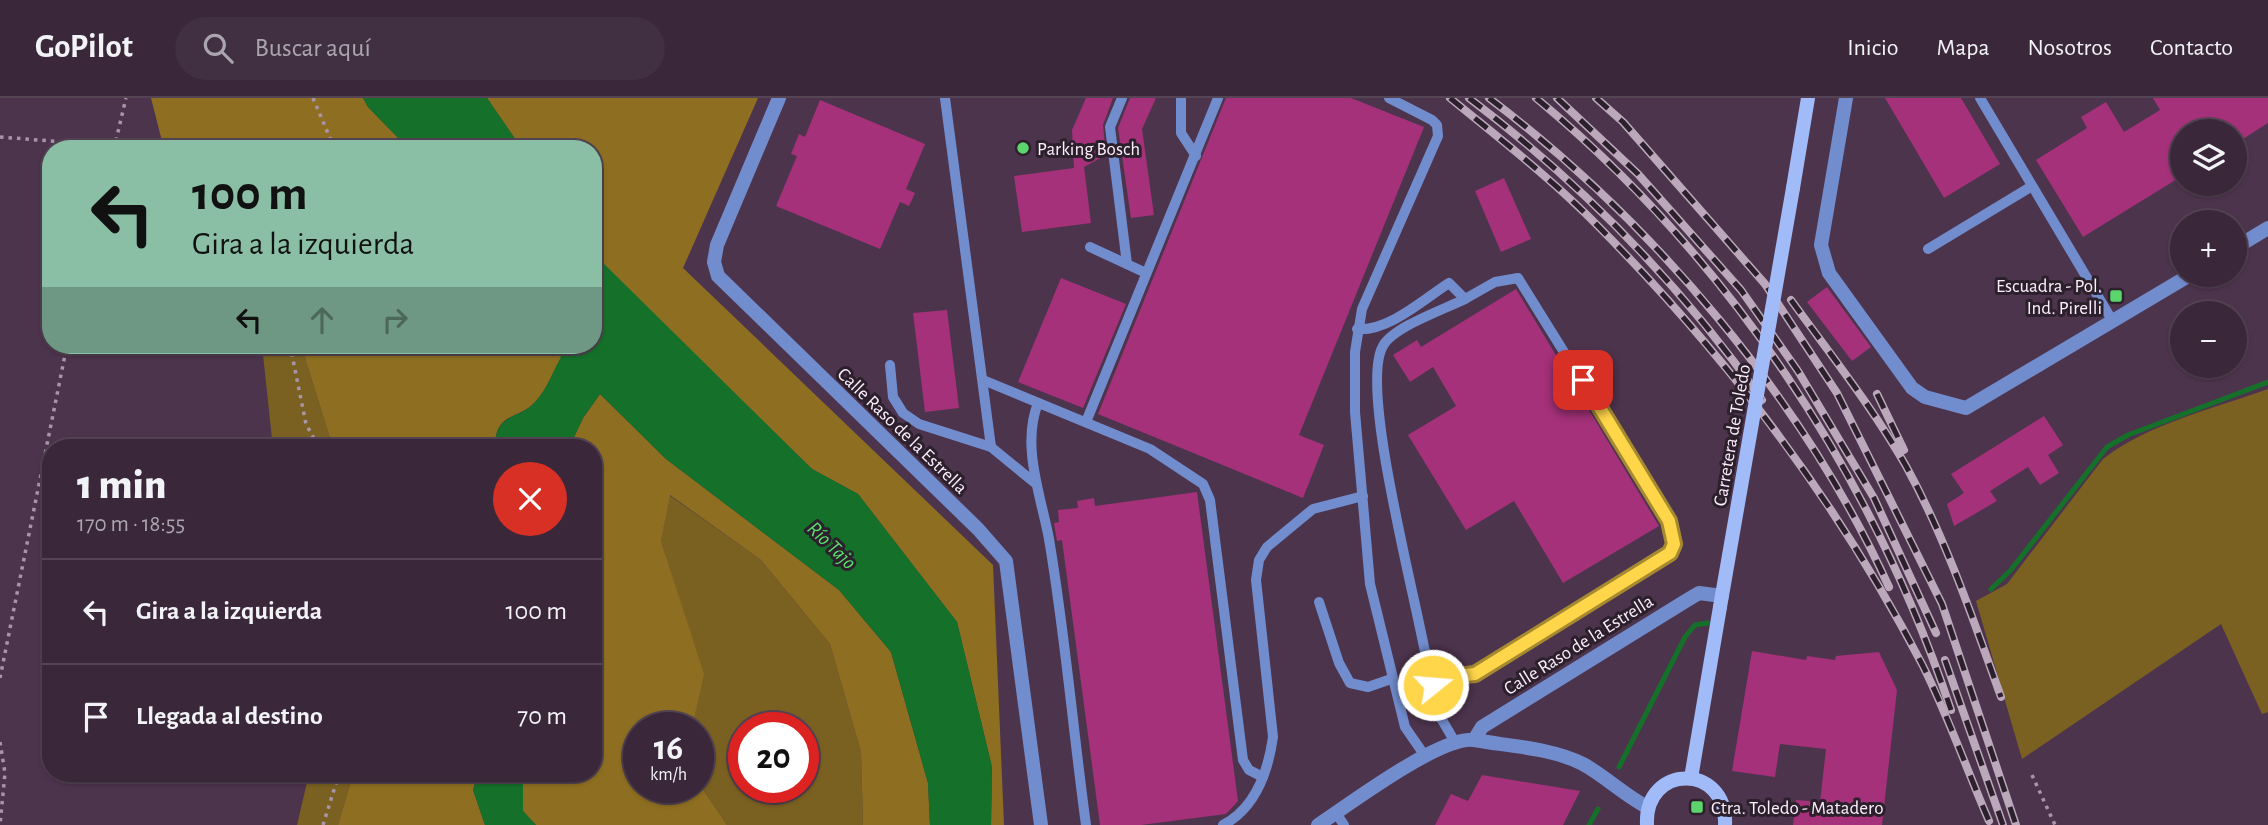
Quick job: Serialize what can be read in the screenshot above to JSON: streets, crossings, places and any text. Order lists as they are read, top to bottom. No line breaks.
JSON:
{"streets":{"street":["Calle Raso de la Estrella","Carretera de Toledo"]},"crossings":[["Calle Raso de la Estrella","Carretera de Toledo"]],"water":["Río Tajo"],"places":{"other":["Parking Bosch"],"transit":["Escuadra - Pol. Ind. Pirelli","Ctra. Toledo - Matadero"]},"page":{"header":"GoPilot","search":"Buscar aquí","nav":["Inicio","Mapa","Nosotros","Contacto"],"map_buttons":["+","−"],"turn":["100 m","Gira a la izquierda"],"heading":["1 min","170 m · 18:55"],"list":[{"name":"Gira a la izquierda","value":"100 m"},{"name":"Llegada al destino","value":"70 m"}],"speed":"16 km/h","limit":"20"}}
